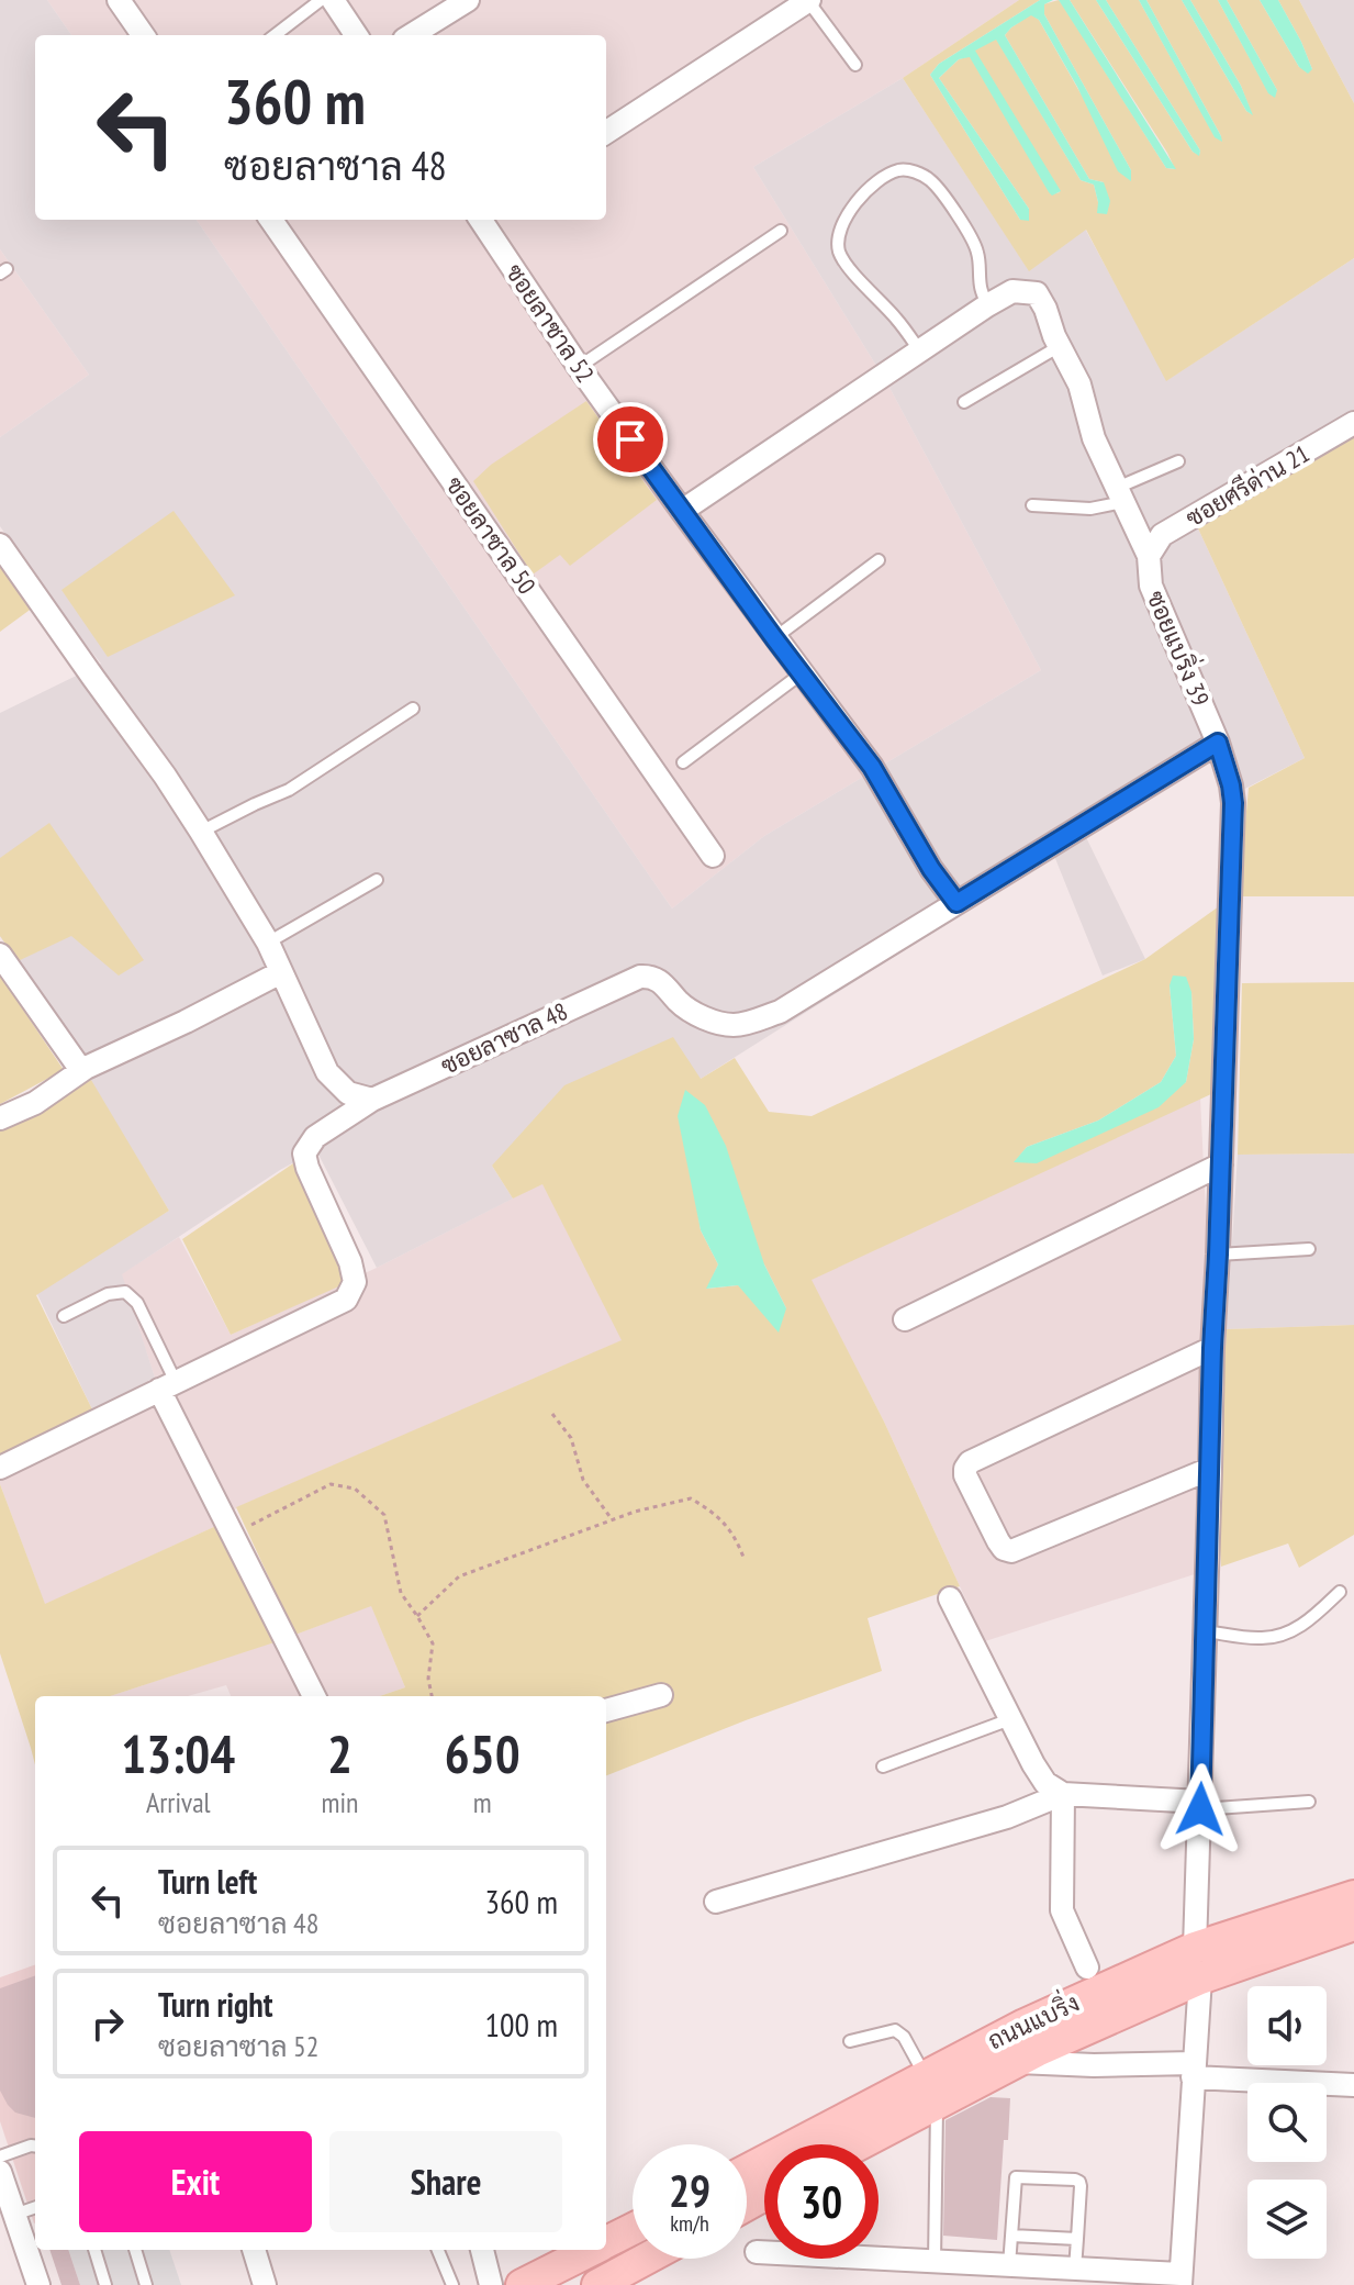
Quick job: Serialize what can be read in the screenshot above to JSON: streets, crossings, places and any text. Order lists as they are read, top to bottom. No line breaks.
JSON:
{"streets":{"main road":["ถนนแบริ่ง"],"street":["ซอยลาซาล 52","ซอยศรีด่าน 21","ซอยลาซาล 50","ซอยแบริ่ง 39","ซอยลาซาล 48"]},"crossings":[["ซอยลาซาล 52","ซอยลาซาล 48"],["ซอยศรีด่าน 21","ซอยแบริ่ง 39"],["ซอยแบริ่ง 39","ซอยลาซาล 48"],["ซอยแบริ่ง 39","ถนนแบริ่ง"]],"page":{"turn":["360 m","ซอยลาซาล 48"],"eta":["13:04","Arrival","2","min","650","m"],"list":[{"name":"Turn left","note":"ซอยลาซาล 48","value":"360 m"},{"name":"Turn right","note":"ซอยลาซาล 52","value":"100 m"}],"buttons":["Exit","Share"],"speed":"29 km/h","limit":"30"}}
